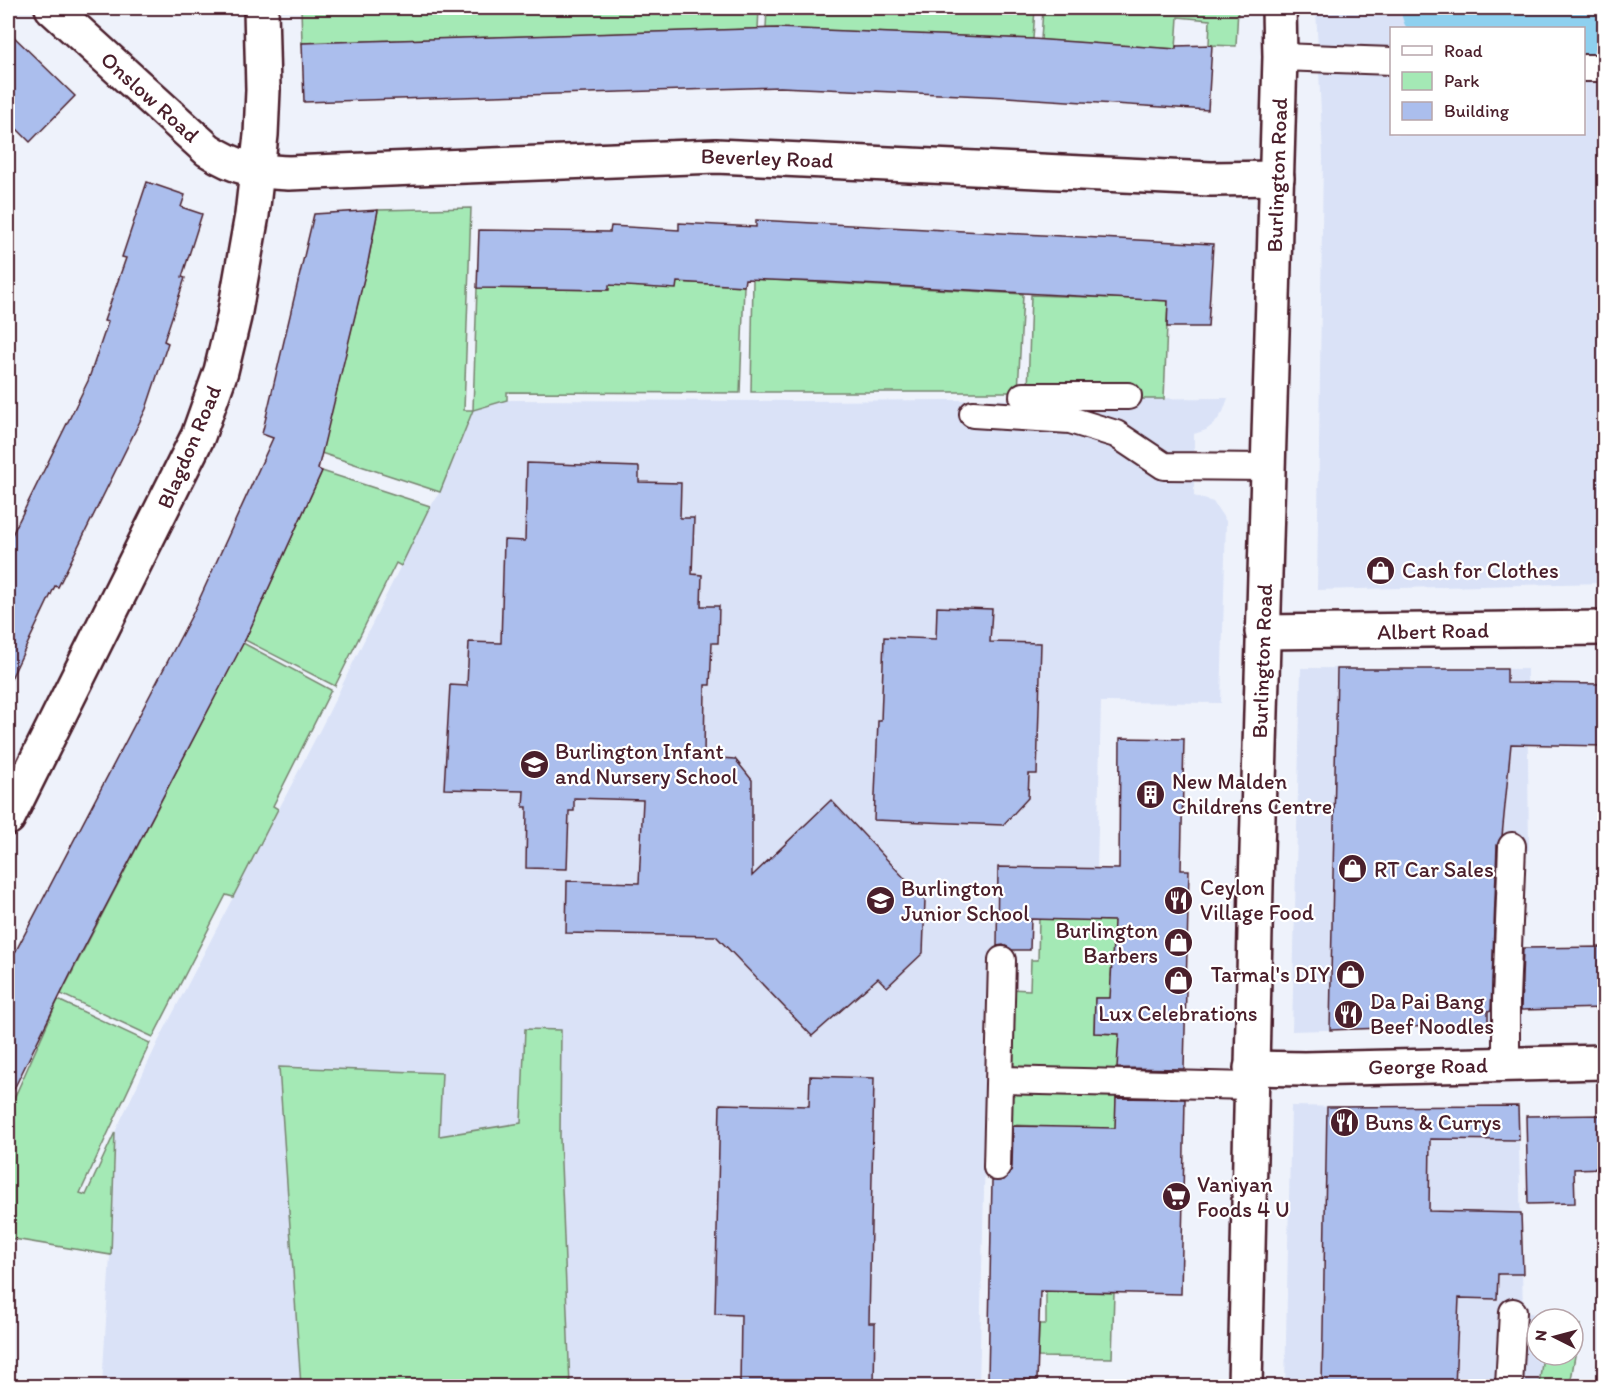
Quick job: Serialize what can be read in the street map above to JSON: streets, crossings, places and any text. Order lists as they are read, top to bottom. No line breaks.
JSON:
{"streets":{"street":["Onslow Road","Beverley Road","Burlington Road","Blagdon Road","Albert Road","George Road"]},"crossings":[["Onslow Road","Beverley Road"],["Onslow Road","Blagdon Road"],["Beverley Road","Burlington Road"],["Beverley Road","Blagdon Road"],["Burlington Road","Albert Road"],["Burlington Road","George Road"]],"places":{"shop":["Cash for Clothes","RT Car Sales","Burlington Barbers","Tarmal's DIY","Lux Celebrations"],"school or university":["Burlington Infant and Nursery School","Burlington Junior School"],"building":["New Malden Childrens Centre"],"restaurant":["Ceylon Village Food","Da Pai Bang Beef Noodles","Buns & Currys"],"supermarket":["Vaniyan Foods 4 U"]},"legend":["Road","Park","Building"],"north":"left"}
